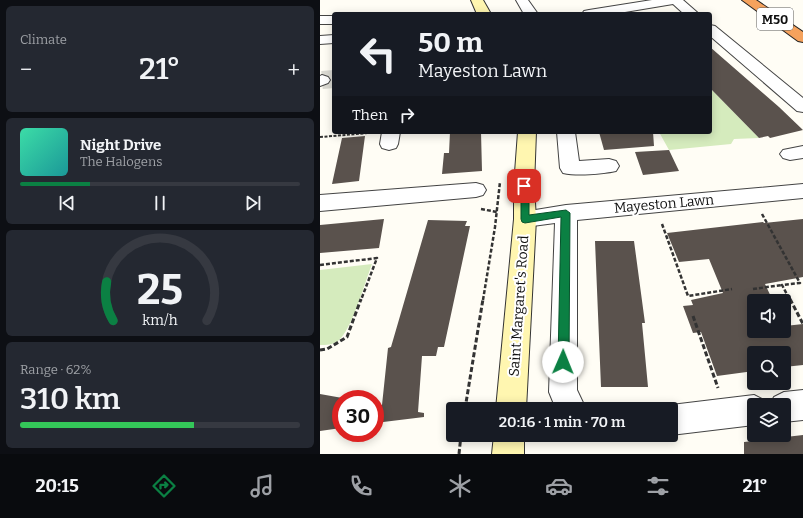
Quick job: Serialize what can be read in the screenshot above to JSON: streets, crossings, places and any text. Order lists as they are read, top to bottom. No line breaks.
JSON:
{"streets":{"highway":["M50"],"main road":["Saint Margaret's Road"],"street":["Mayeston Lawn"]},"crossings":[["Mayeston Lawn","Saint Margaret's Road"]],"page":{"tile":["Climate",["Range · 62%","310 km"]],"turn":["50 m","Mayeston Lawn"],"heat":["−","21°","+"],"then":"Then","song":["Night Drive","The Halogens"],"limit":"30","trip":"20:16 · 1 min · 70 m","tabs":["20:15","21°"],"gauge":["25","km/h"]}}
